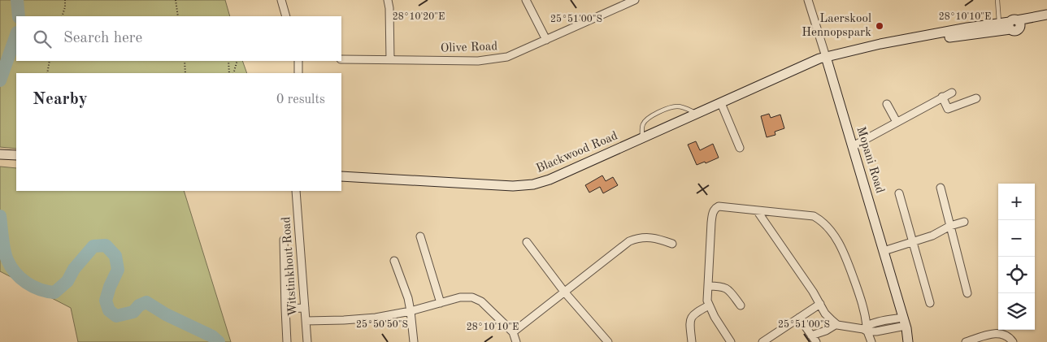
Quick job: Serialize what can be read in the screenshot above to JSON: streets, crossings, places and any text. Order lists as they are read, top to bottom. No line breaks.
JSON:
{"streets":{"street":["Olive Road","Blackwood Road","Mopani Road","Witstinkhout Road"]},"crossings":[["Blackwood Road","Mopani Road"]],"places":["Laerskool Hennopspark"],"page":{"search":"Search here","heading":["Nearby","0 results"],"map_buttons":["+","−"]},"coordinates":["28°10'20\"E","28°10'10\"E","25°51'00\"S","25°50'50\"S"]}
